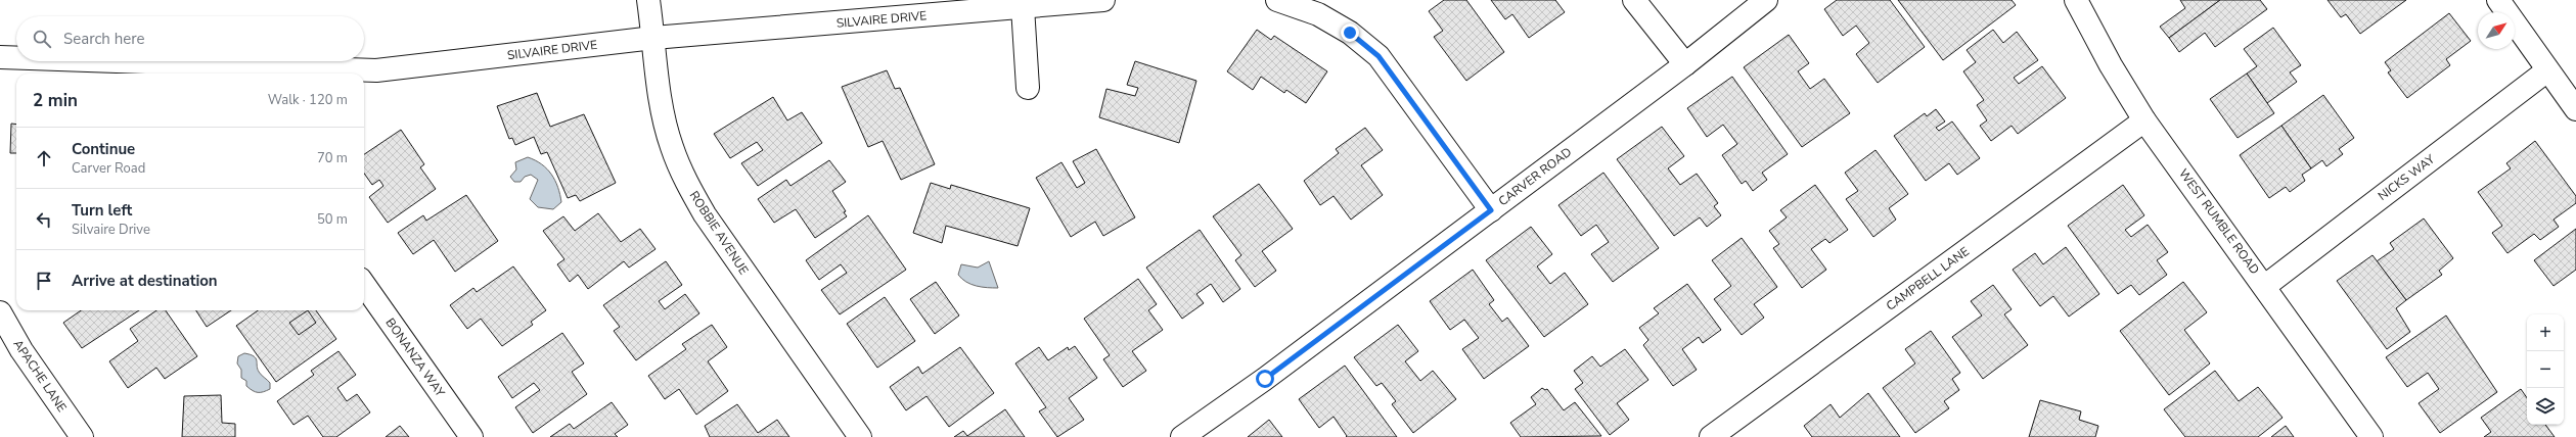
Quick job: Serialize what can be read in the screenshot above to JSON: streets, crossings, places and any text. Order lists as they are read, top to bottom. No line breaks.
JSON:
{"streets":{"street":["SILVAIRE DRIVE","CARVER ROAD","NICKS WAY","WEST RUMBLE ROAD","ROBBIE AVENUE","CAMPBELL LANE","BONANZA WAY","APACHE LANE"]},"crossings":[["SILVAIRE DRIVE","ROBBIE AVENUE"],["NICKS WAY","WEST RUMBLE ROAD"],["WEST RUMBLE ROAD","CAMPBELL LANE"]],"north":"top right","page":{"search":"Search here","heading":["2 min","Walk · 120 m"],"list":[["Continue","Carver Road","70 m"],["Turn left","Silvaire Drive","50 m"],"Arrive at destination"],"map_buttons":["+","−"]}}
